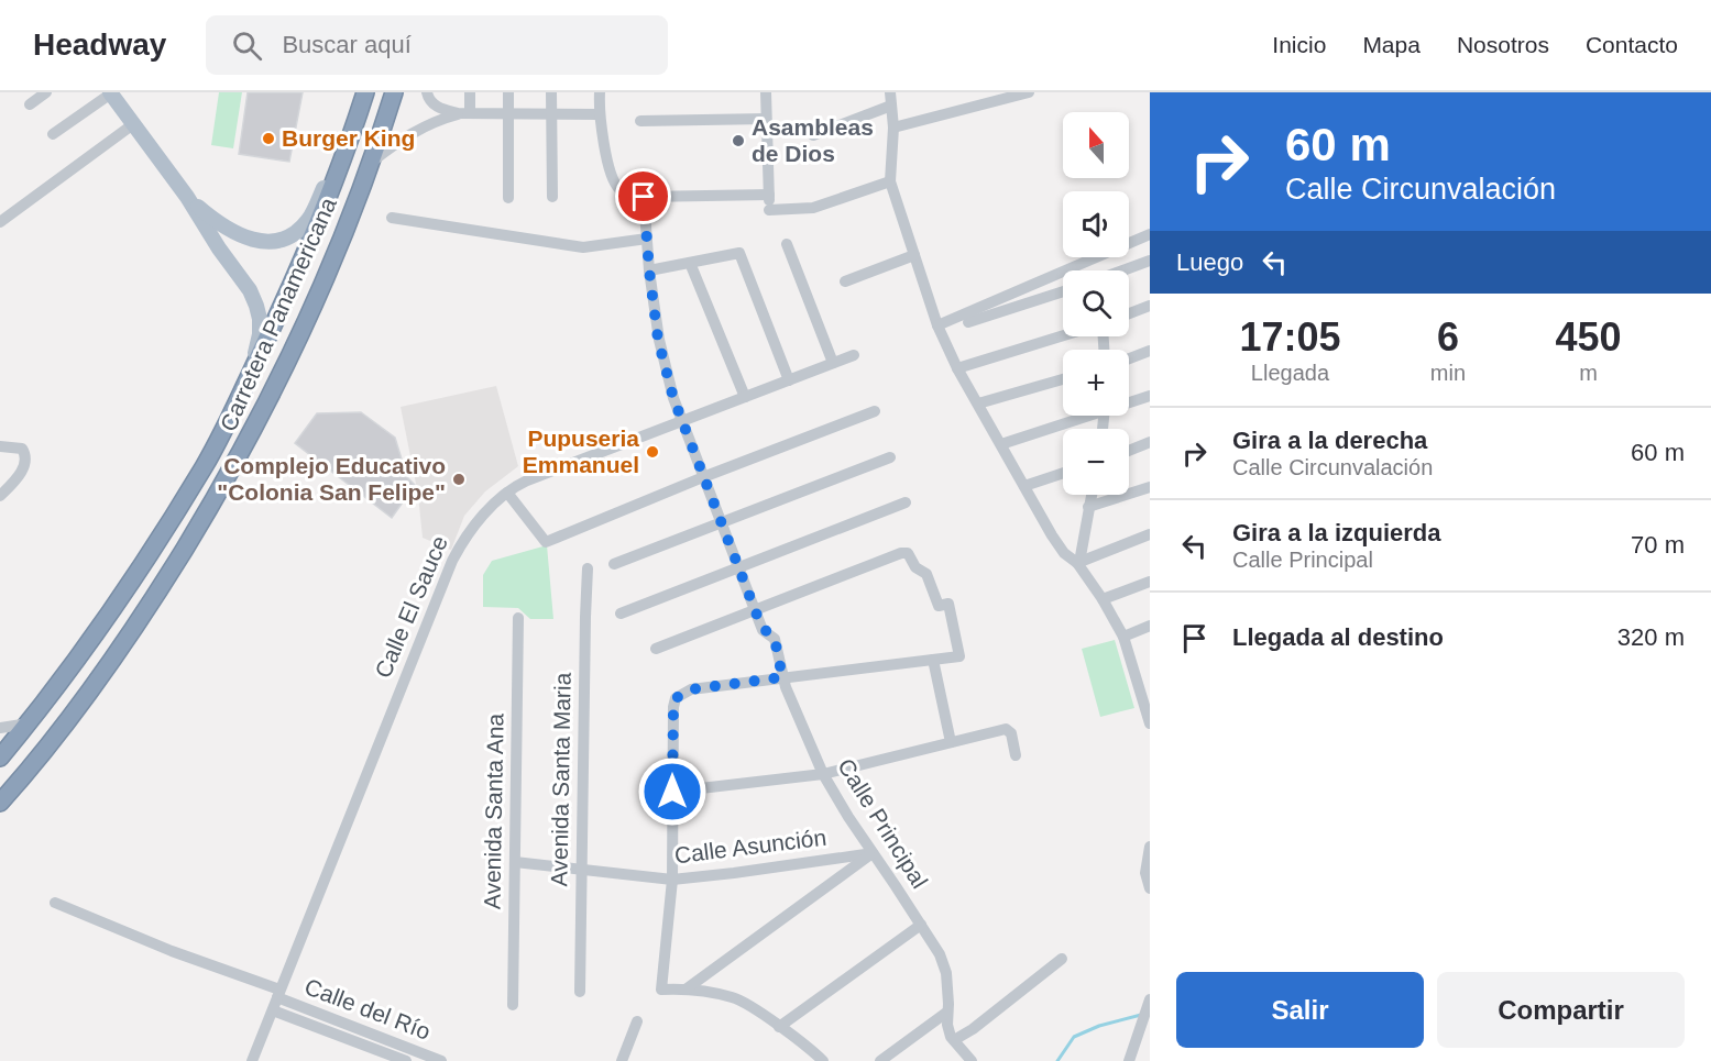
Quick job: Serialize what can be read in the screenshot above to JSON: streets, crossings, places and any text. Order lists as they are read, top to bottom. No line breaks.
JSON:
{"streets":{"highway":["Carretera Panamericana"],"street":["Calle El Sauce","Avenida Santa Maria","Avenida Santa Ana","Calle Principal","Calle Asunción","Calle del Río"]},"crossings":[["Calle El Sauce","Calle Principal"],["Calle El Sauce","Calle del Río"],["Avenida Santa Maria","Calle Asunción"],["Avenida Santa Ana","Calle Asunción"],["Calle Principal","Calle Asunción"]],"places":["Burger King","Asambleas de Dios","Pupuseria Emmanuel","Complejo Educativo \"Colonia San Felipe\""],"north":"top","page":{"header":"Headway","search":"Buscar aquí","nav":["Inicio","Mapa","Nosotros","Contacto"],"turn":["60 m","Calle Circunvalación"],"map_buttons":["+","−"],"then":"Luego","eta":["17:05","Llegada","6","min","450","m"],"list":[{"name":"Gira a la derecha","note":"Calle Circunvalación","value":"60 m"},{"name":"Gira a la izquierda","note":"Calle Principal","value":"70 m"},{"name":"Llegada al destino","value":"320 m"}],"buttons":["Salir","Compartir"]}}
